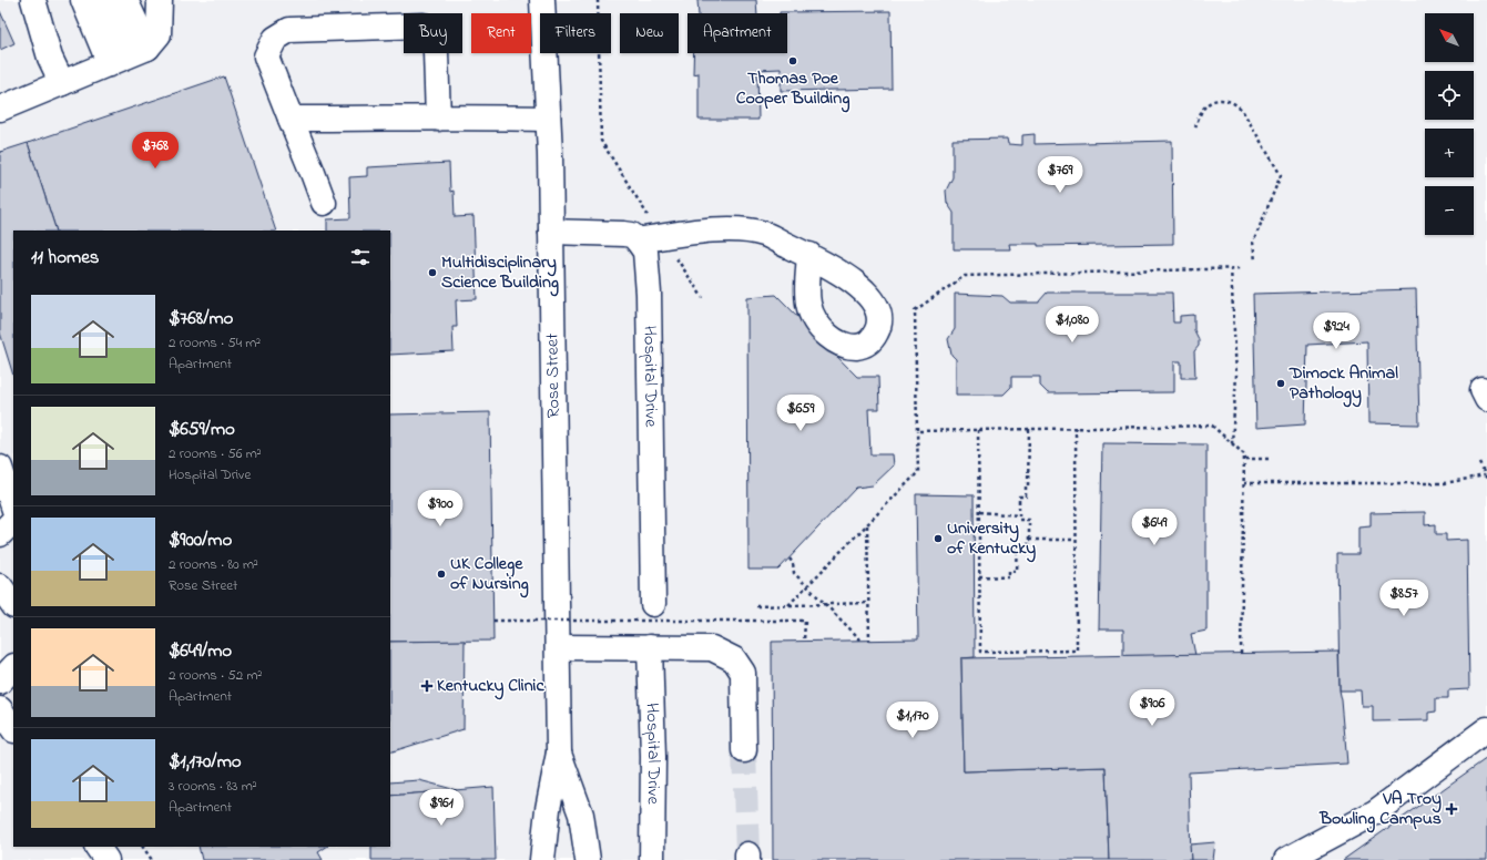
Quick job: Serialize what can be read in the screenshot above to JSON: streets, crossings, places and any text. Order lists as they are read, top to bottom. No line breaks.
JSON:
{"streets":{"street":["Rose Street","Hospital Drive"]},"places":{"other":["Thomas Poe Cooper Building","Multidisciplinary Science Building","Dimock Animal Pathology","University of Kentucky","UK College of Nursing"],"health":["Kentucky Clinic","VA Troy Bowling Campus"]},"north":"top left","page":{"map_buttons":["+","−"],"chip":["Buy","Rent","Filters","New","Apartment"],"price":["$768","$769","$1,080","$924","$659","$900","$649","$857","$906","$1,170","$961"],"heading":"11 homes","list":[{"name":"$768/mo","note":"2 rooms · 54 m² · Apartment"},{"name":"$659/mo","note":"2 rooms · 56 m² · Hospital Drive"},{"name":"$900/mo","note":"2 rooms · 80 m² · Rose Street"},{"name":"$649/mo","note":"2 rooms · 52 m² · Apartment"},{"name":"$1,170/mo","note":"3 rooms · 83 m² · Apartment"}]}}
